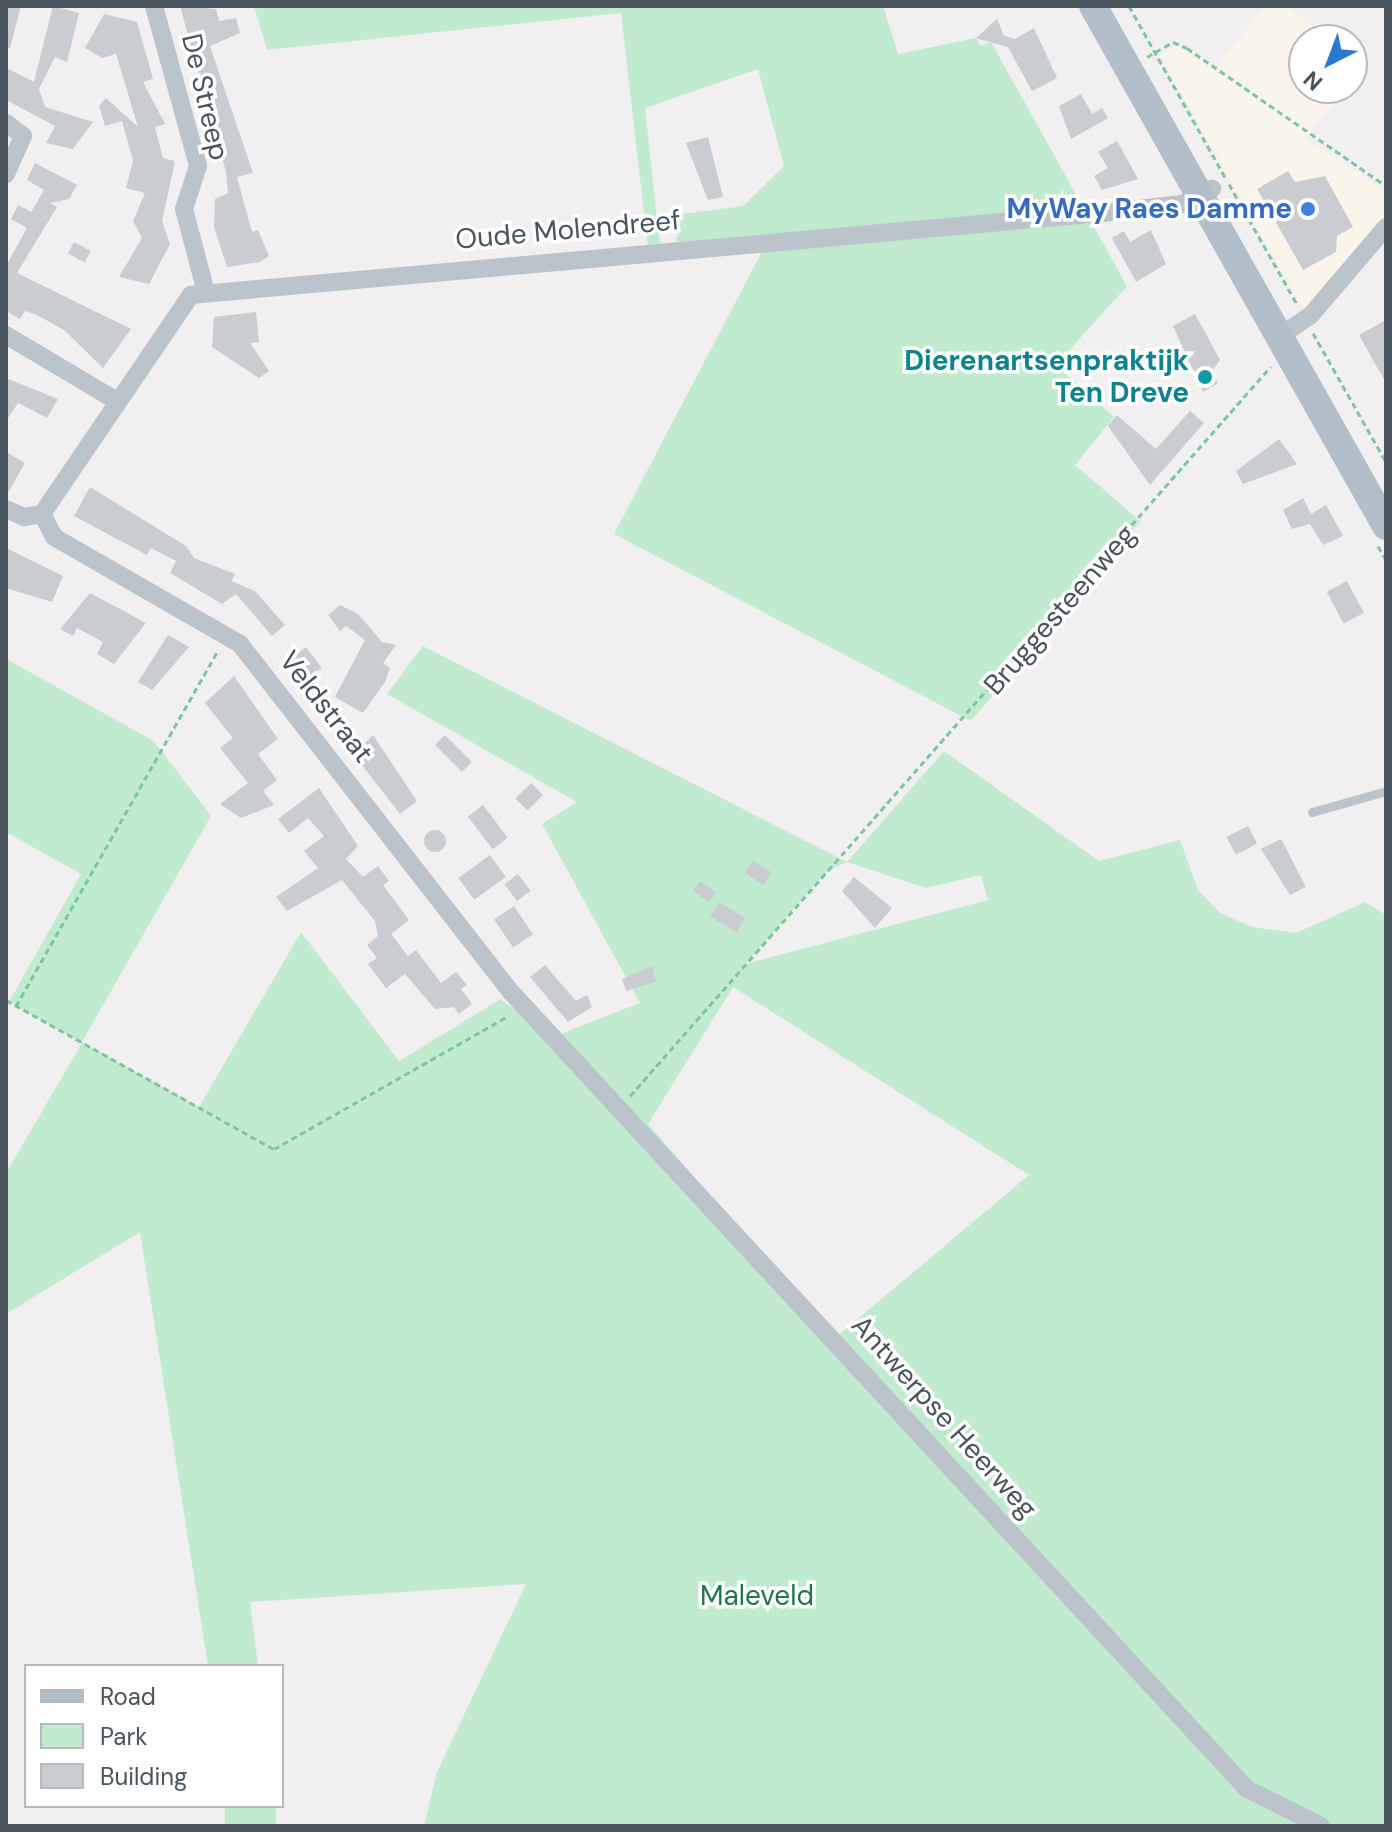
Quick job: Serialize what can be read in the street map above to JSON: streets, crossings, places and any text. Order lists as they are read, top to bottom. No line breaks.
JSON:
{"streets":{"street":["De Streep","Oude Molendreef","Veldstraat","Antwerpse Heerweg"],"path":["Bruggesteenweg"]},"crossings":[["De Streep","Oude Molendreef"],["Oude Molendreef","Veldstraat"],["Bruggesteenweg","Antwerpse Heerweg"],["Veldstraat","Antwerpse Heerweg"]],"parks":["Maleveld"],"places":["MyWay Raes Damme","Dierenartsenpraktijk Ten Dreve"],"legend":["Road","Park","Building"],"north":"bottom left"}
